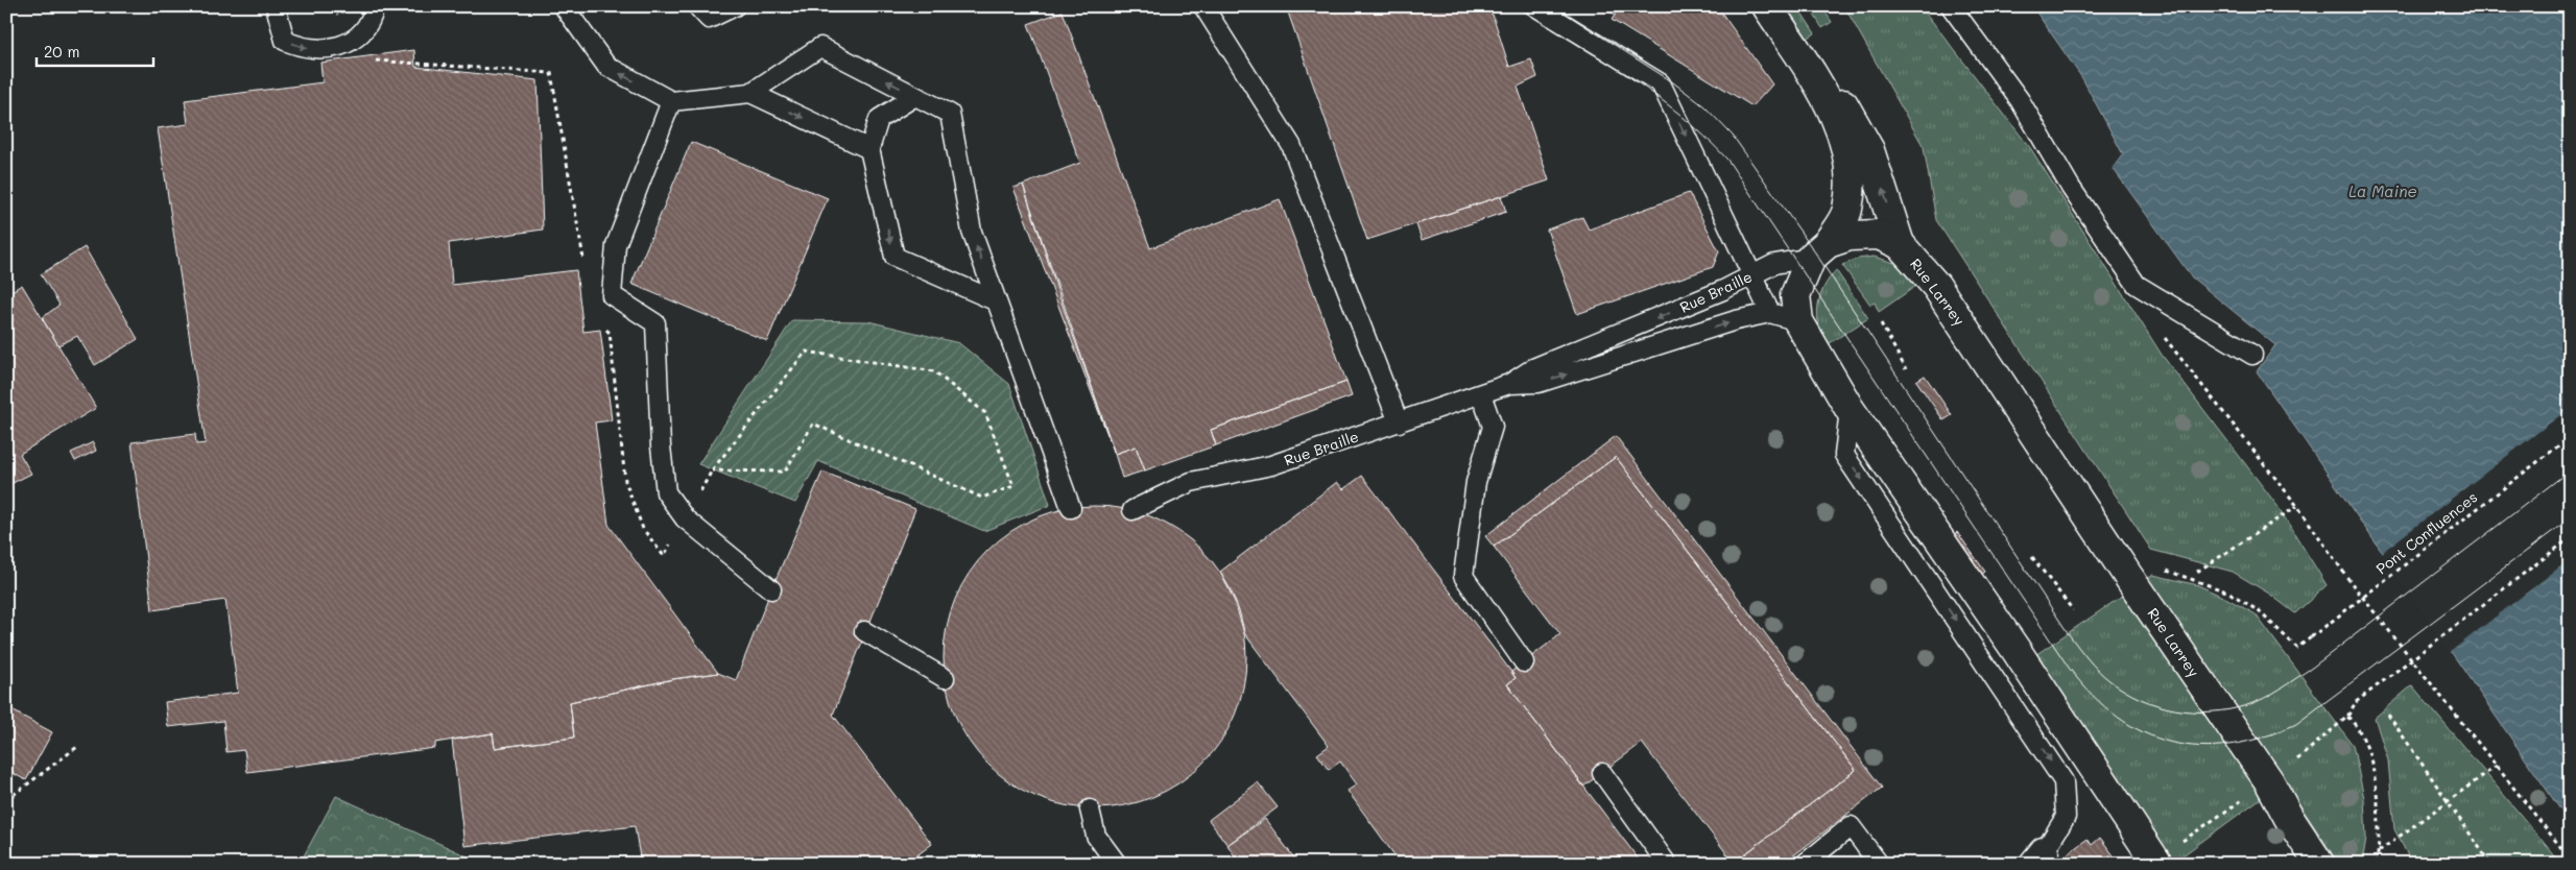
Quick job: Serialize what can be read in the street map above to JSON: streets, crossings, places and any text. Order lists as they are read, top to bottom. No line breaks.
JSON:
{"streets":{"street":["Rue Larrey"],"lane":["Rue Braille"],"path":["Pont Confluences"]},"crossings":[["Rue Braille","Rue Larrey"]],"water":["La Maine"],"scale_bar":"20 m"}
